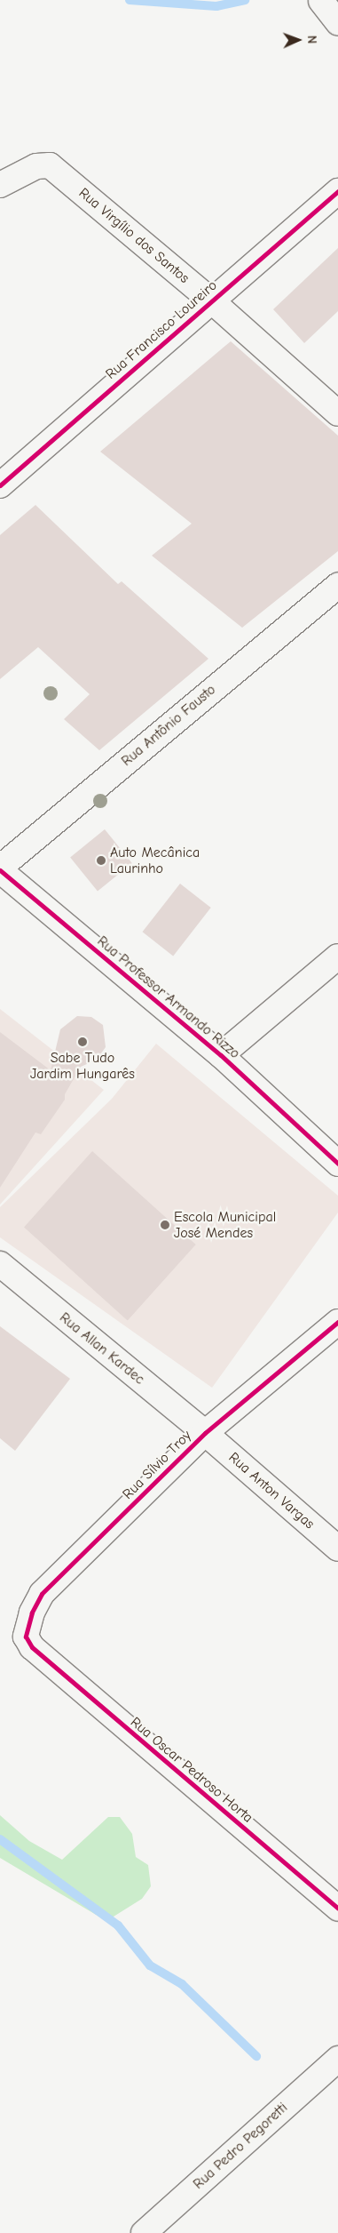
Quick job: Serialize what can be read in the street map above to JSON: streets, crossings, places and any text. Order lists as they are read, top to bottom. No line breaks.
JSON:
{"streets":{"street":["Rua Virgílio dos Santos","Rua Francisco Loureiro","Rua Antônio Fausto","Rua Professor Armando Rizzo","Rua Allan Kardec","Rua Sílvio Troy","Rua Anton Vargas","Rua Oscar Pedroso Horta","Rua Pedro Pegoretti"]},"crossings":[["Rua Virgílio dos Santos","Rua Francisco Loureiro"],["Rua Antônio Fausto","Rua Professor Armando Rizzo"],["Rua Allan Kardec","Rua Sílvio Troy"],["Rua Allan Kardec","Rua Anton Vargas"],["Rua Sílvio Troy","Rua Anton Vargas"],["Rua Sílvio Troy","Rua Oscar Pedroso Horta"]],"places":["Auto Mecânica Laurinho","Sabe Tudo Jardim Hungarês","Escola Municipal José Mendes"],"north":"right"}
